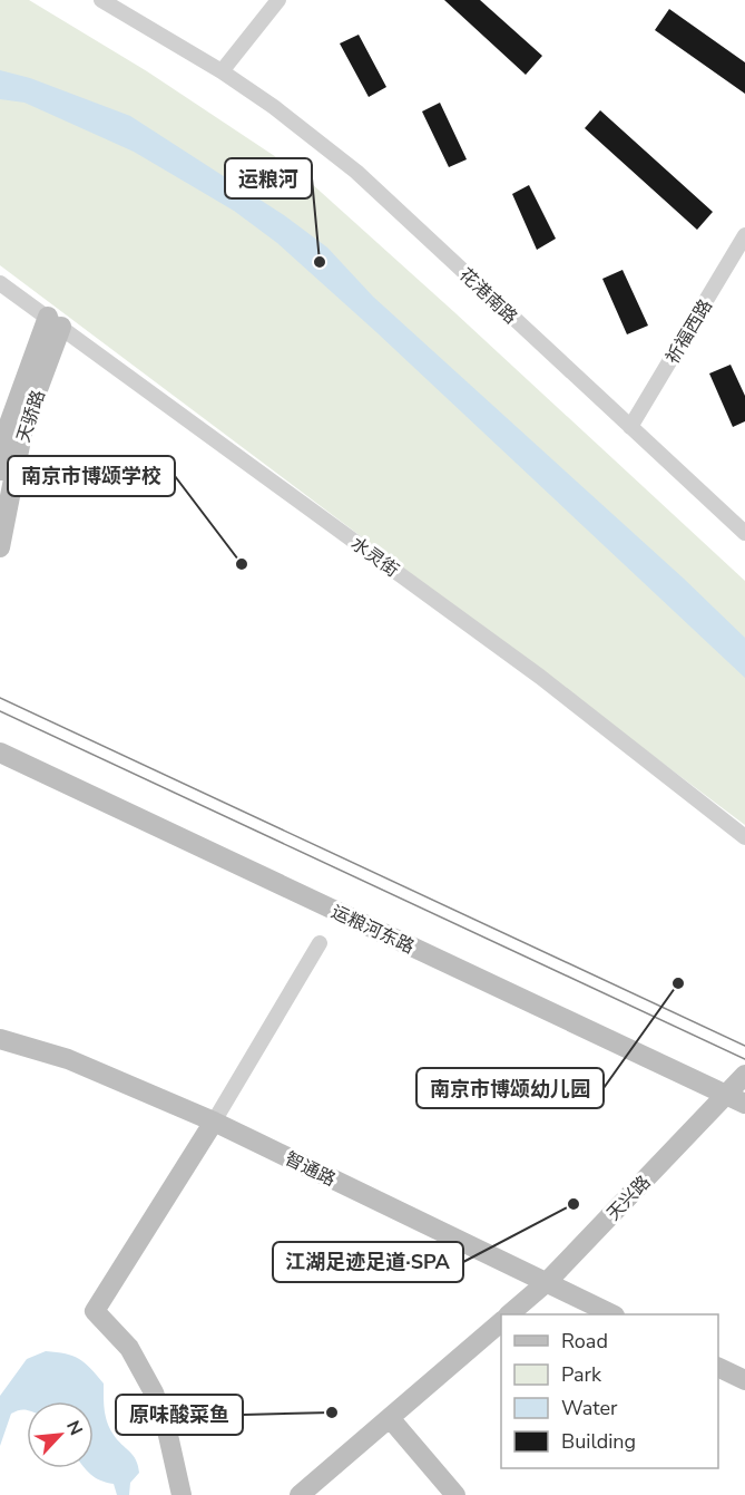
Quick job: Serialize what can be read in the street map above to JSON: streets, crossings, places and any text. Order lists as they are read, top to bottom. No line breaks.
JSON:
{"streets":{"street":["花港南路","祈福西路","天骄路","水灵街","运粮河东路","智通路","天兴路"]},"crossings":[["花港南路","祈福西路"],["天骄路","水灵街"],["运粮河东路","天兴路"],["智通路","天兴路"]],"places":["运粮河","南京市博颂学校","南京市博颂幼儿园","江湖足迹足道·SPA","原味酸菜鱼"],"legend":["Road","Park","Water","Building"],"north":"top right"}
